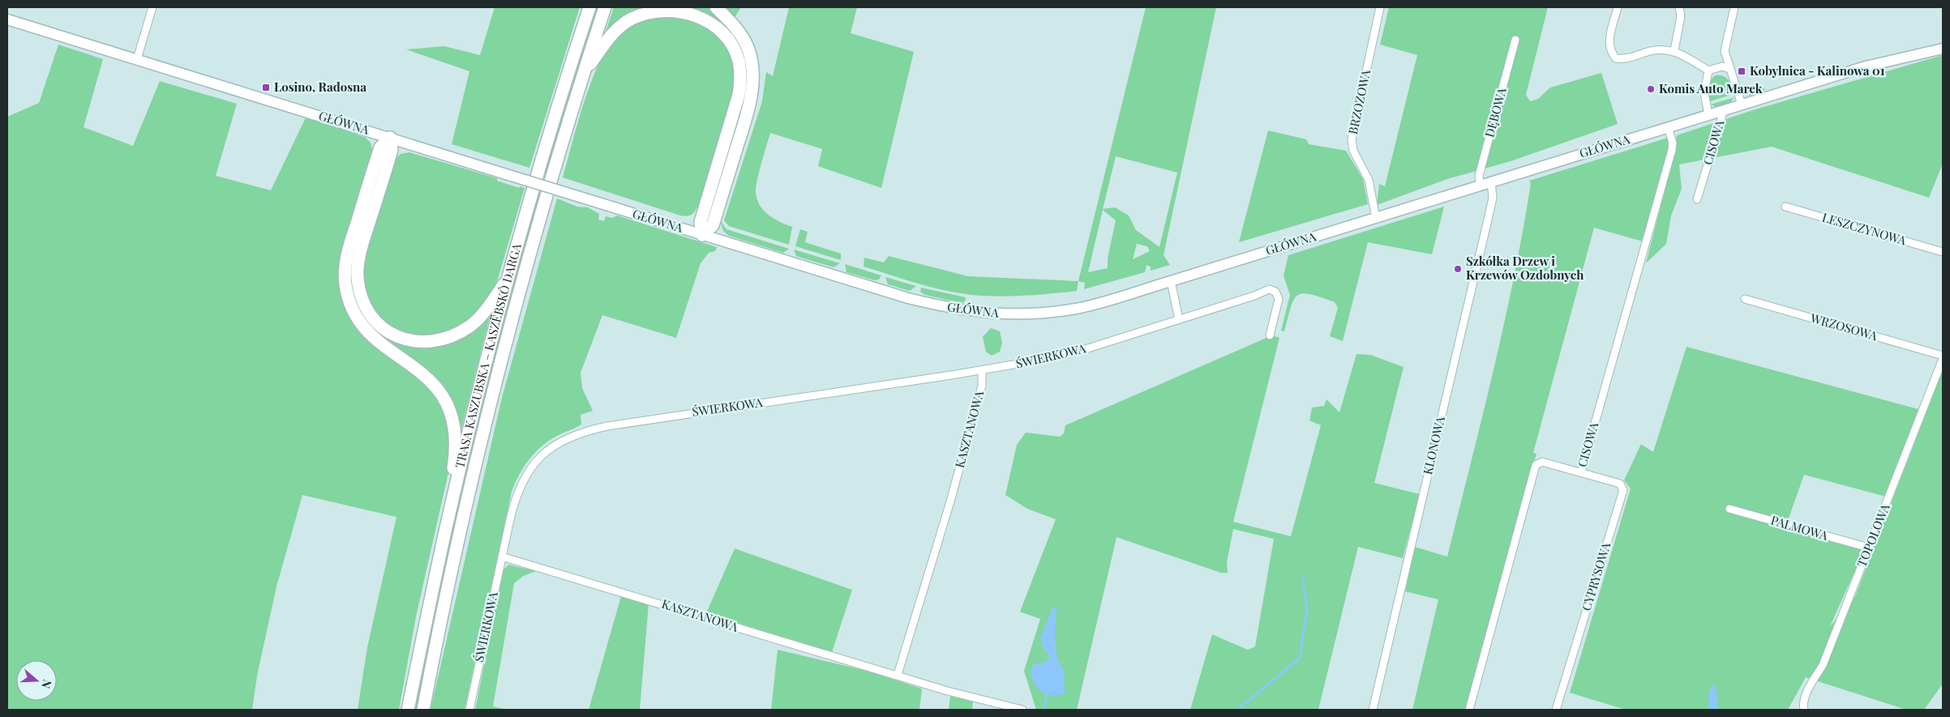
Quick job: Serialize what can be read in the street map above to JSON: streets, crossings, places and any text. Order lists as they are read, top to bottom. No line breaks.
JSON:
{"streets":{"highway":["TRASA KASZUBSKA – KASZËBSKÔ DARGA"],"main road":["GŁÓWNA"],"street":["BRZOZOWA","DĘBOWA","CISOWA","LESZCZYNOWA","WRZOSOWA","ŚWIERKOWA","KASZTANOWA","KLONOWA","PALMOWA","TOPOLOWA","CYPRYSOWA"]},"crossings":[["BRZOZOWA","GŁÓWNA"],["DĘBOWA","GŁÓWNA"],["GŁÓWNA","CISOWA"],["GŁÓWNA","KLONOWA"],["CISOWA","CYPRYSOWA"],["ŚWIERKOWA","KASZTANOWA"],["PALMOWA","TOPOLOWA"]],"places":{"transit":["Kobylnica - Kalinowa 01","Łosino, Radosna"],"other":["Komis Auto Marek","Szkółka Drzew i Krzewów Ozdobnych"]},"north":"right"}
